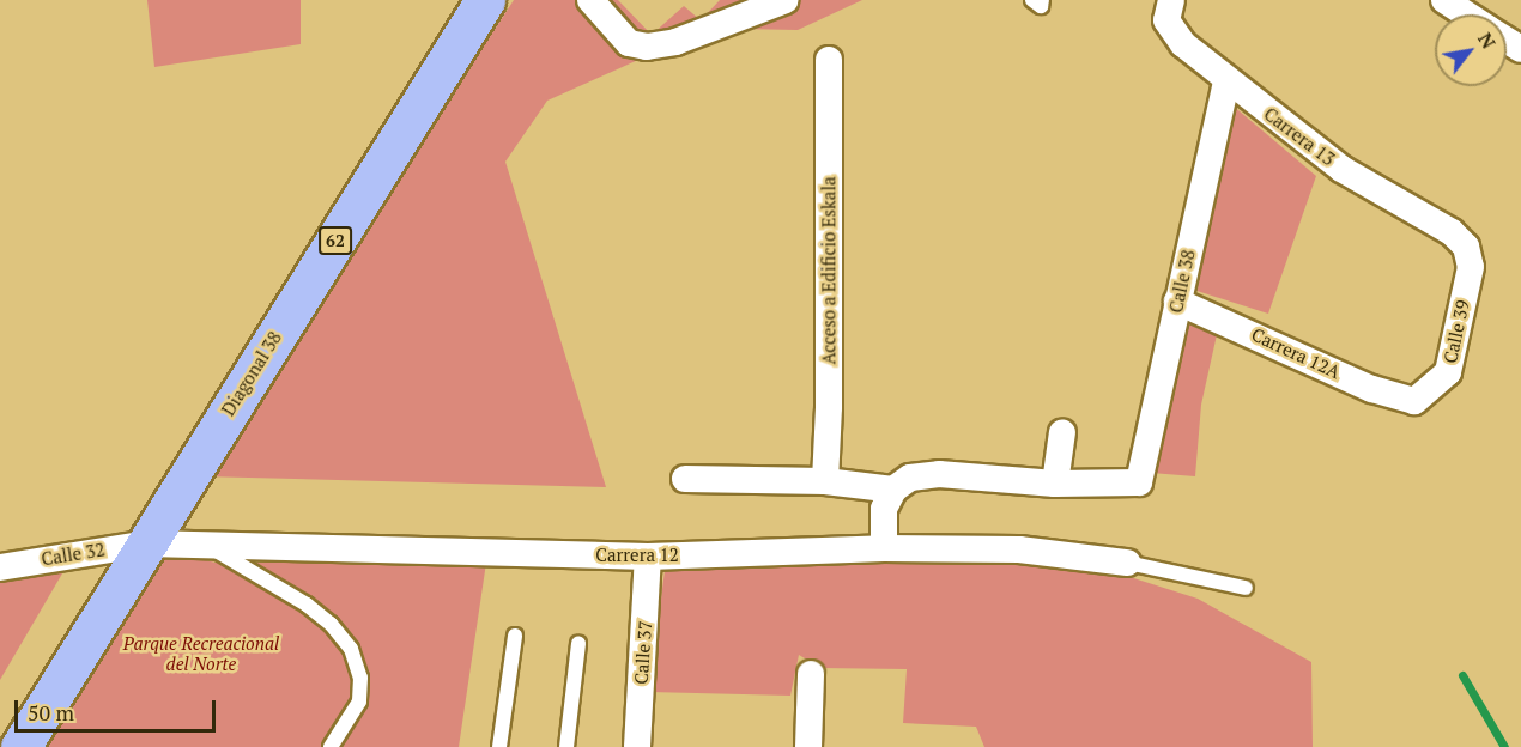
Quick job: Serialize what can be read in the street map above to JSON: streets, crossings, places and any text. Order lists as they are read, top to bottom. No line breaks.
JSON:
{"streets":{"main road":["62","Diagonal 38"],"street":["Carrera 13","Acceso a Edificio Eskala","Calle 38","Calle 39","Carrera 12A","Calle 32","Carrera 12","Calle 37"]},"crossings":[["Carrera 13","Calle 38"],["Carrera 13","Calle 39"],["Calle 38","Carrera 12A"],["Calle 39","Carrera 12A"],["Diagonal 38","Calle 32"],["Diagonal 38","Carrera 12"],["Calle 32","Carrera 12"],["Carrera 12","Calle 37"]],"parks":["Parque Recreacional del Norte"],"scale_bar":"50 m","north":"top right"}
